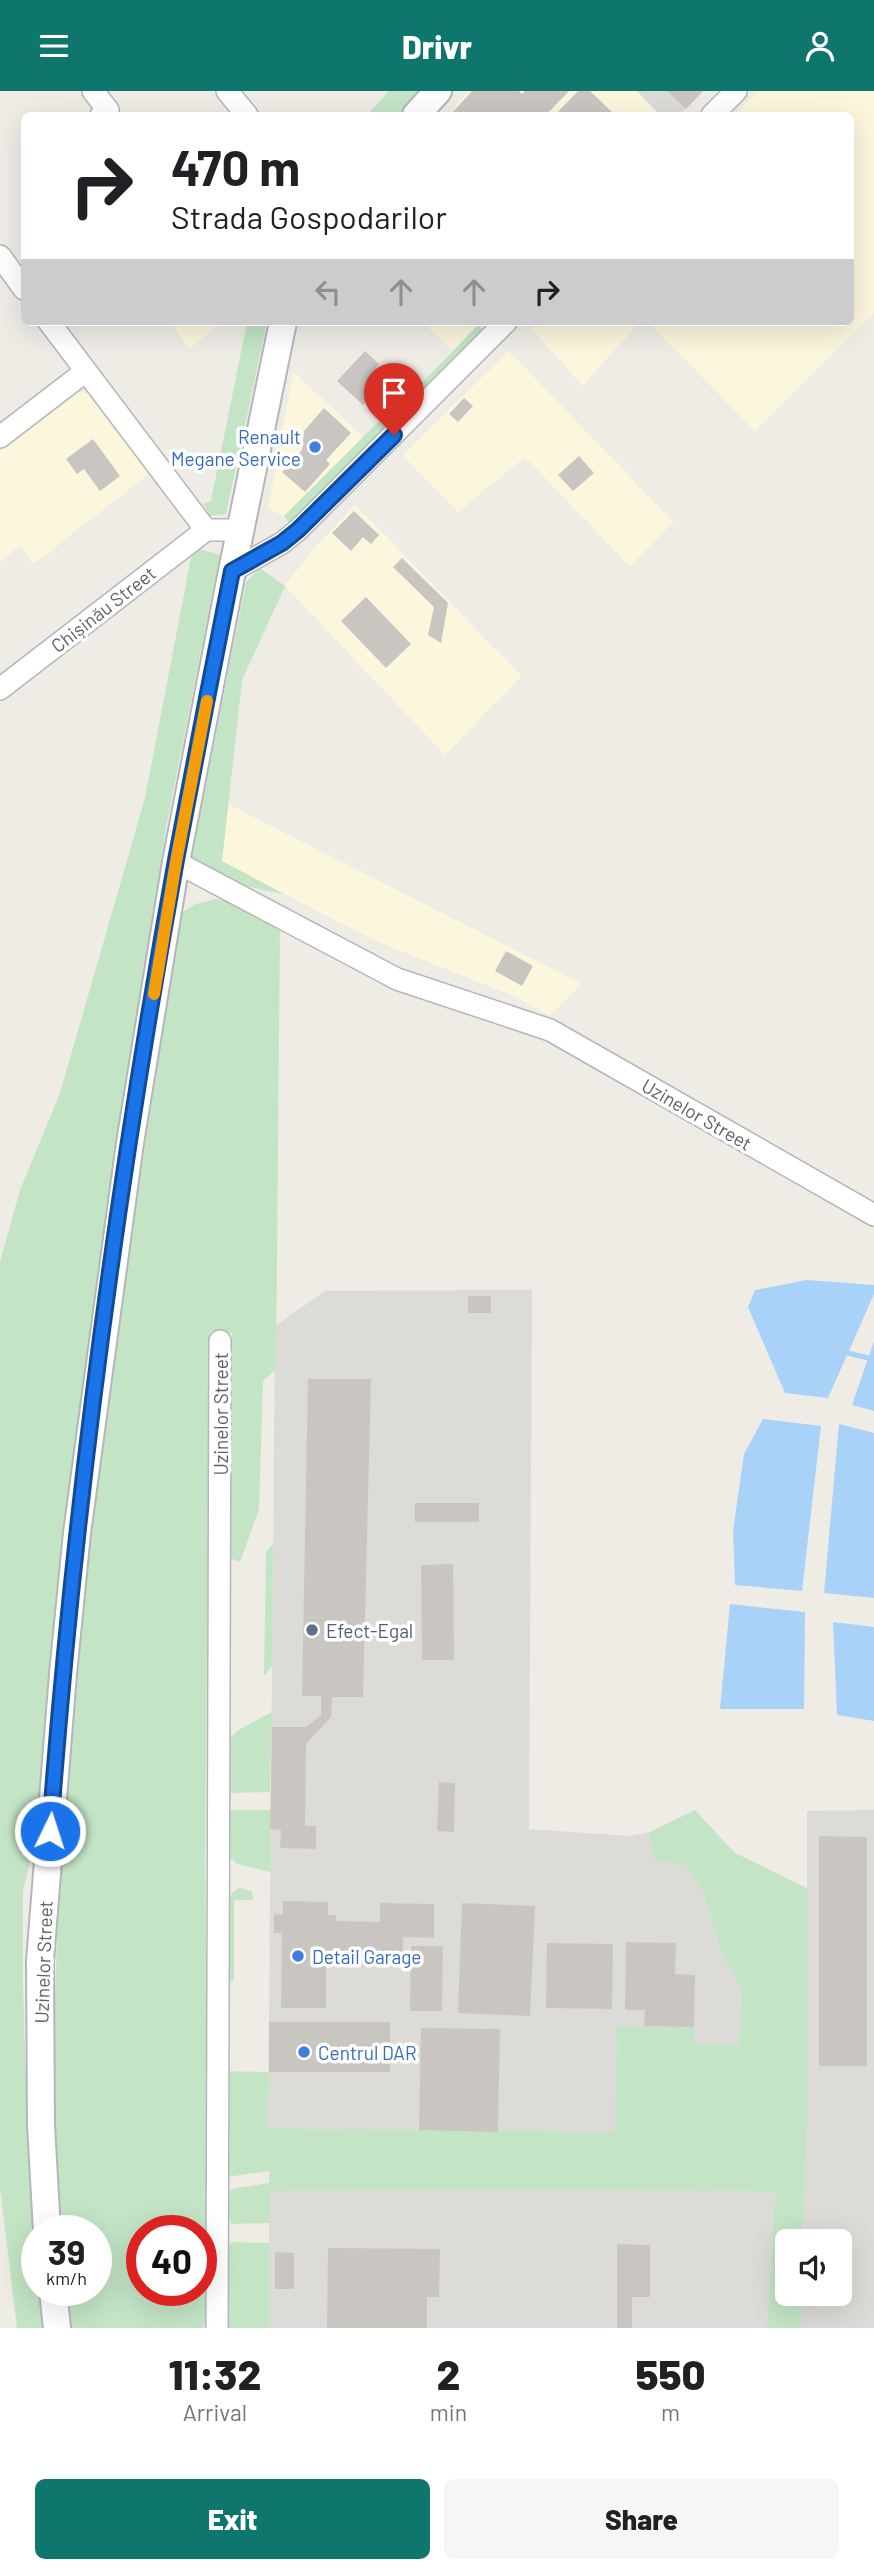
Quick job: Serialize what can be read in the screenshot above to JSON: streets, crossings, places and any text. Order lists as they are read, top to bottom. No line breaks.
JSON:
{"streets":{"street":["Chișinău Street","Uzinelor Street"]},"places":["Renault Megane Service","Efect-Egal","Detail Garage","Centrul DAR"],"page":{"header":"Drivr","turn":["470 m","Strada Gospodarilor"],"speed":"39 km/h","limit":"40","eta":["11:32","Arrival","2","min","550","m"],"buttons":["Exit","Share"]}}
